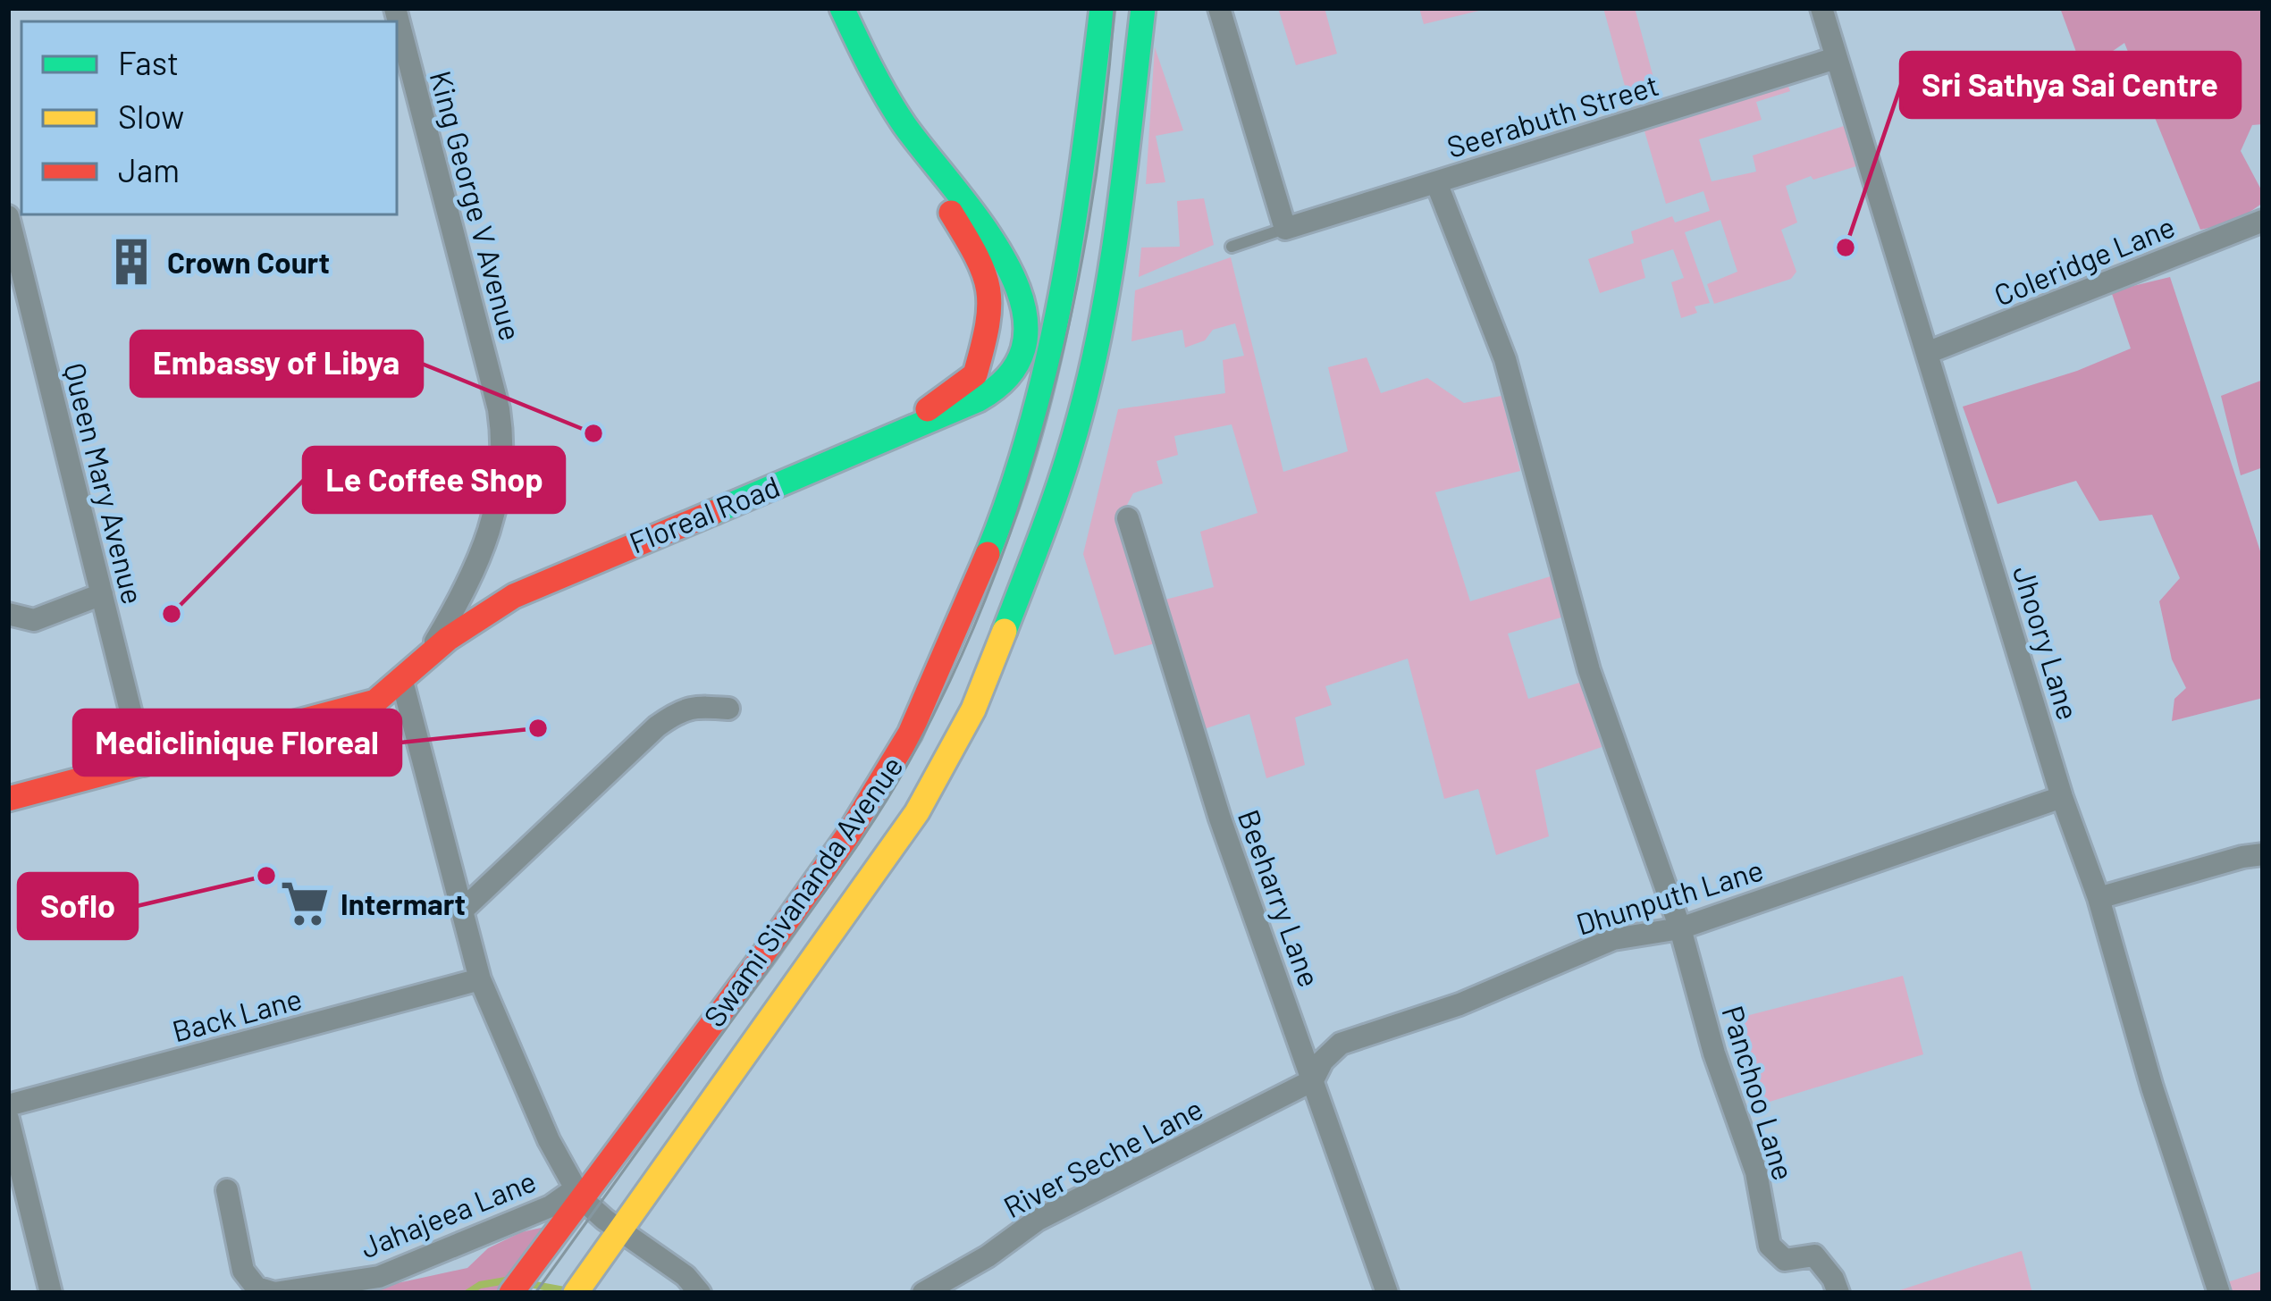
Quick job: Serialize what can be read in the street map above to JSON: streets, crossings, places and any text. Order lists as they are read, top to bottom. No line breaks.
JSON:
{"streets":{"street":["Seerabuth Street","King George V Avenue","Coleridge Lane","Queen Mary Avenue","Floreal Road","Jhoory Lane","Swami Sivananda Avenue","Dhunputh Lane","Beeharry Lane","Back Lane","Panchoo Lane","River Seche Lane","Jahajeea Lane"]},"crossings":[["Seerabuth Street","Jhoory Lane"],["King George V Avenue","Floreal Road"],["Coleridge Lane","Jhoory Lane"],["Queen Mary Avenue","Floreal Road"],["Jhoory Lane","Dhunputh Lane"],["Swami Sivananda Avenue","Jahajeea Lane"],["Dhunputh Lane","Beeharry Lane"],["Dhunputh Lane","Panchoo Lane"],["Dhunputh Lane","River Seche Lane"],["Beeharry Lane","River Seche Lane"]],"places":{"other":["Sri Sathya Sai Centre","Embassy of Libya","Le Coffee Shop","Mediclinique Floreal","Soflo"],"building":["Crown Court"],"supermarket":["Intermart"]},"legend":["Fast","Slow","Jam"]}
